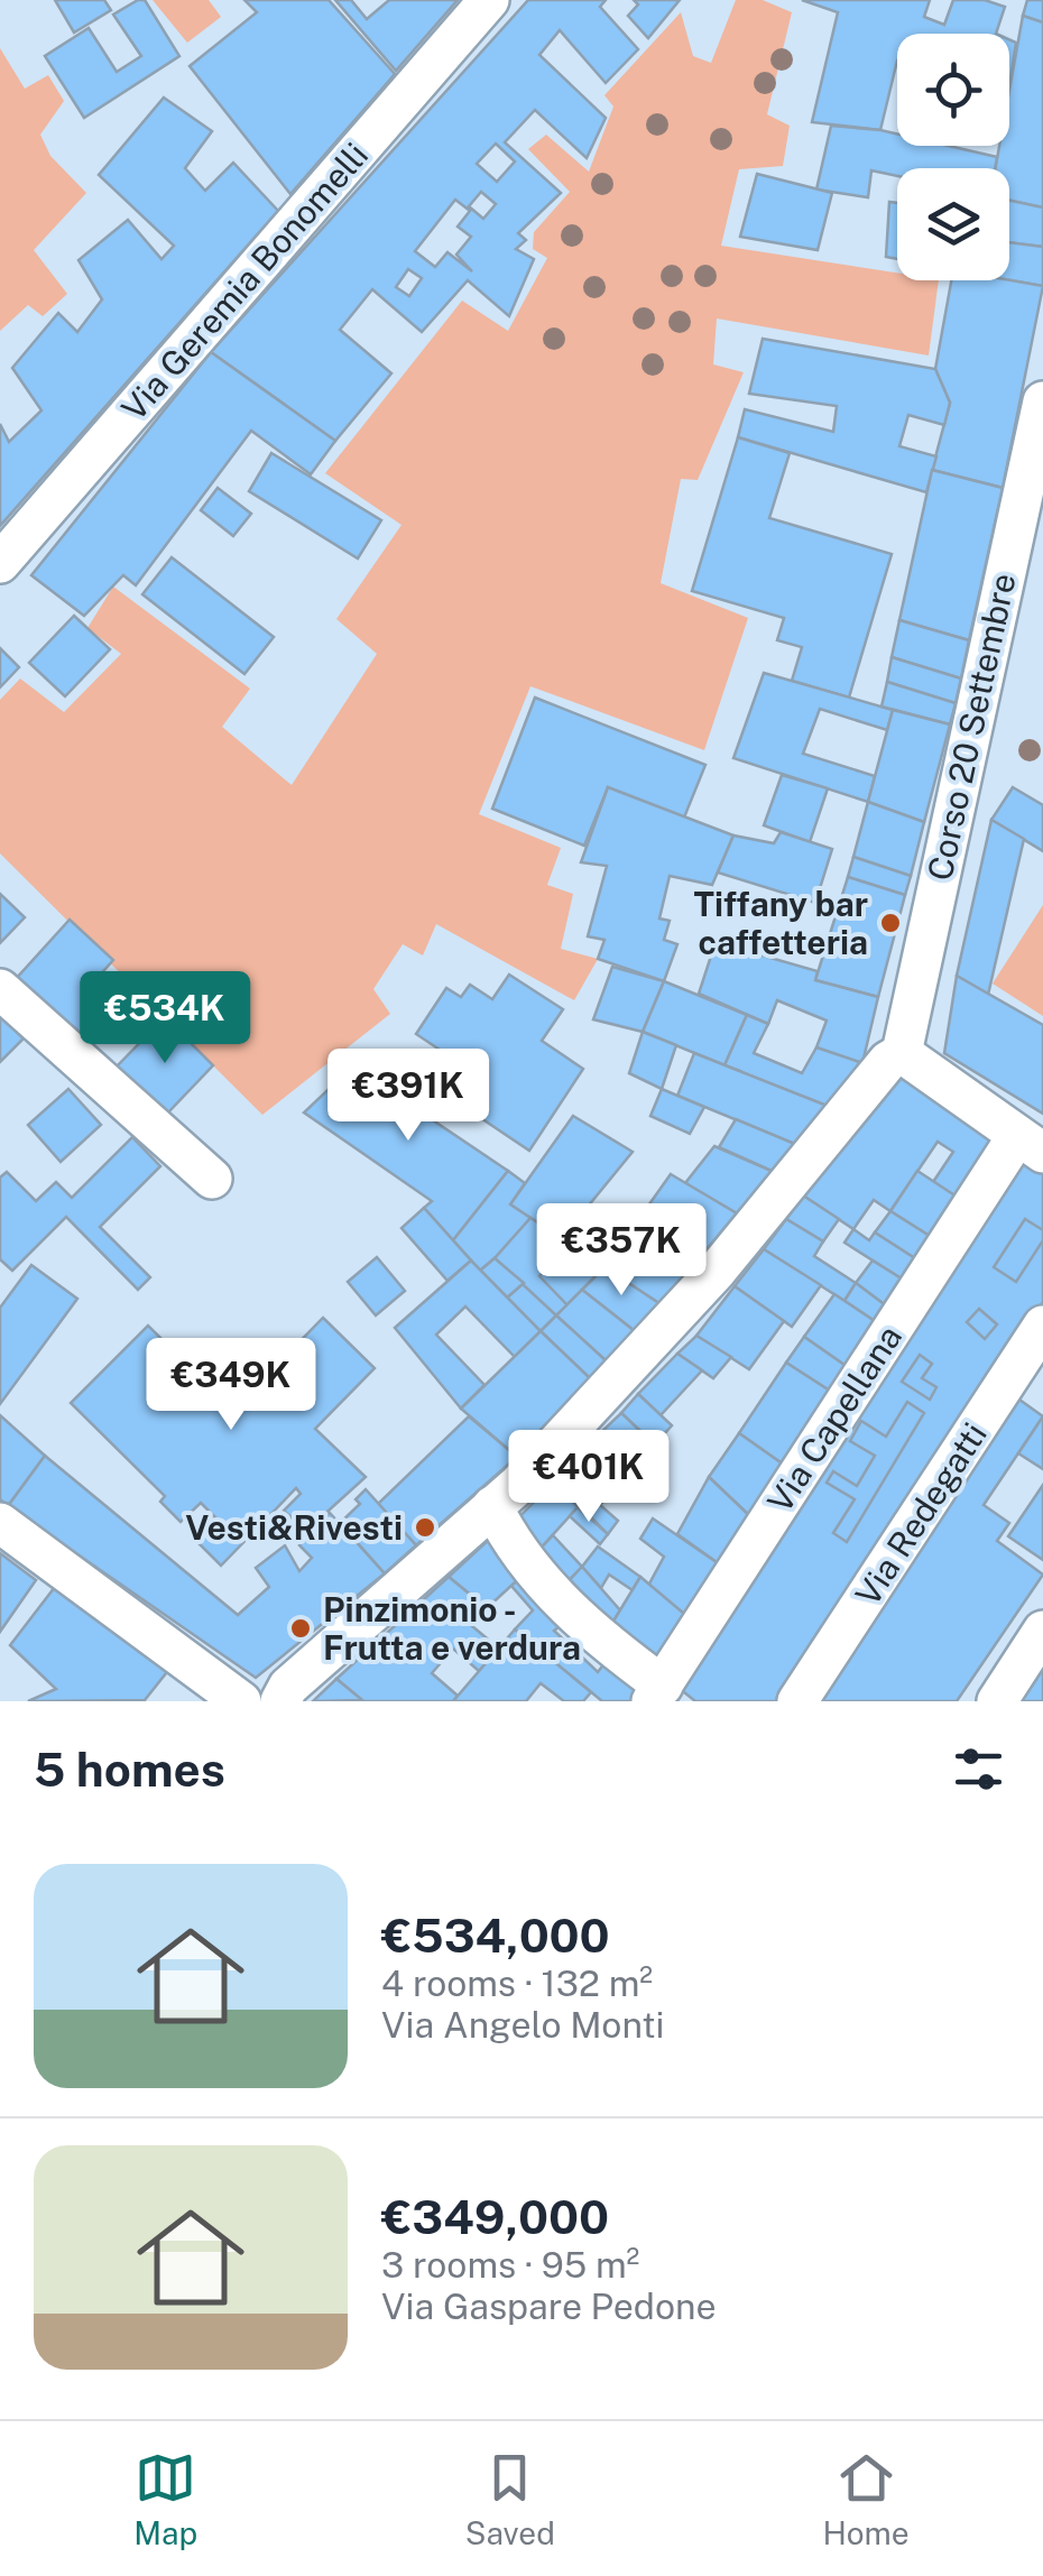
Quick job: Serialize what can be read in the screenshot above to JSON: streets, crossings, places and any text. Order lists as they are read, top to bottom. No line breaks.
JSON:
{"streets":{"street":["Via Geremia Bonomelli","Corso 20 Settembre","Via Capellana","Via Redegatti"]},"places":["Tiffany bar caffetteria","Vesti&Rivesti","Pinzimonio - Frutta e verdura"],"page":{"price":["€534K","€391K","€357K","€349K","€401K"],"heading":"5 homes","list":[{"name":"€534,000","note":"4 rooms · 132 m² · Via Angelo Monti"},{"name":"€349,000","note":"3 rooms · 95 m² · Via Gaspare Pedone"}],"tabs":["Map","Saved","Home"]}}
